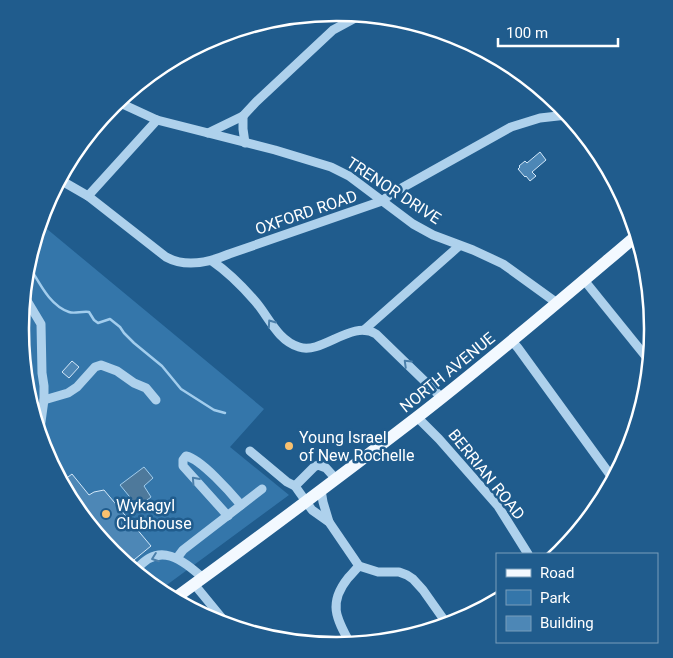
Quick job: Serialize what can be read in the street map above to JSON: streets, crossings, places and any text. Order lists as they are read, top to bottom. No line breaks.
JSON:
{"streets":{"main road":["NORTH AVENUE"],"street":["TRENOR DRIVE","OXFORD ROAD","BERRIAN ROAD"]},"crossings":[["TRENOR DRIVE","OXFORD ROAD"],["TRENOR DRIVE","NORTH AVENUE"],["NORTH AVENUE","BERRIAN ROAD"]],"places":["Young Israel of New Rochelle","Wykagyl Clubhouse"],"legend":["Road","Park","Building"],"scale_bar":"100 m"}
